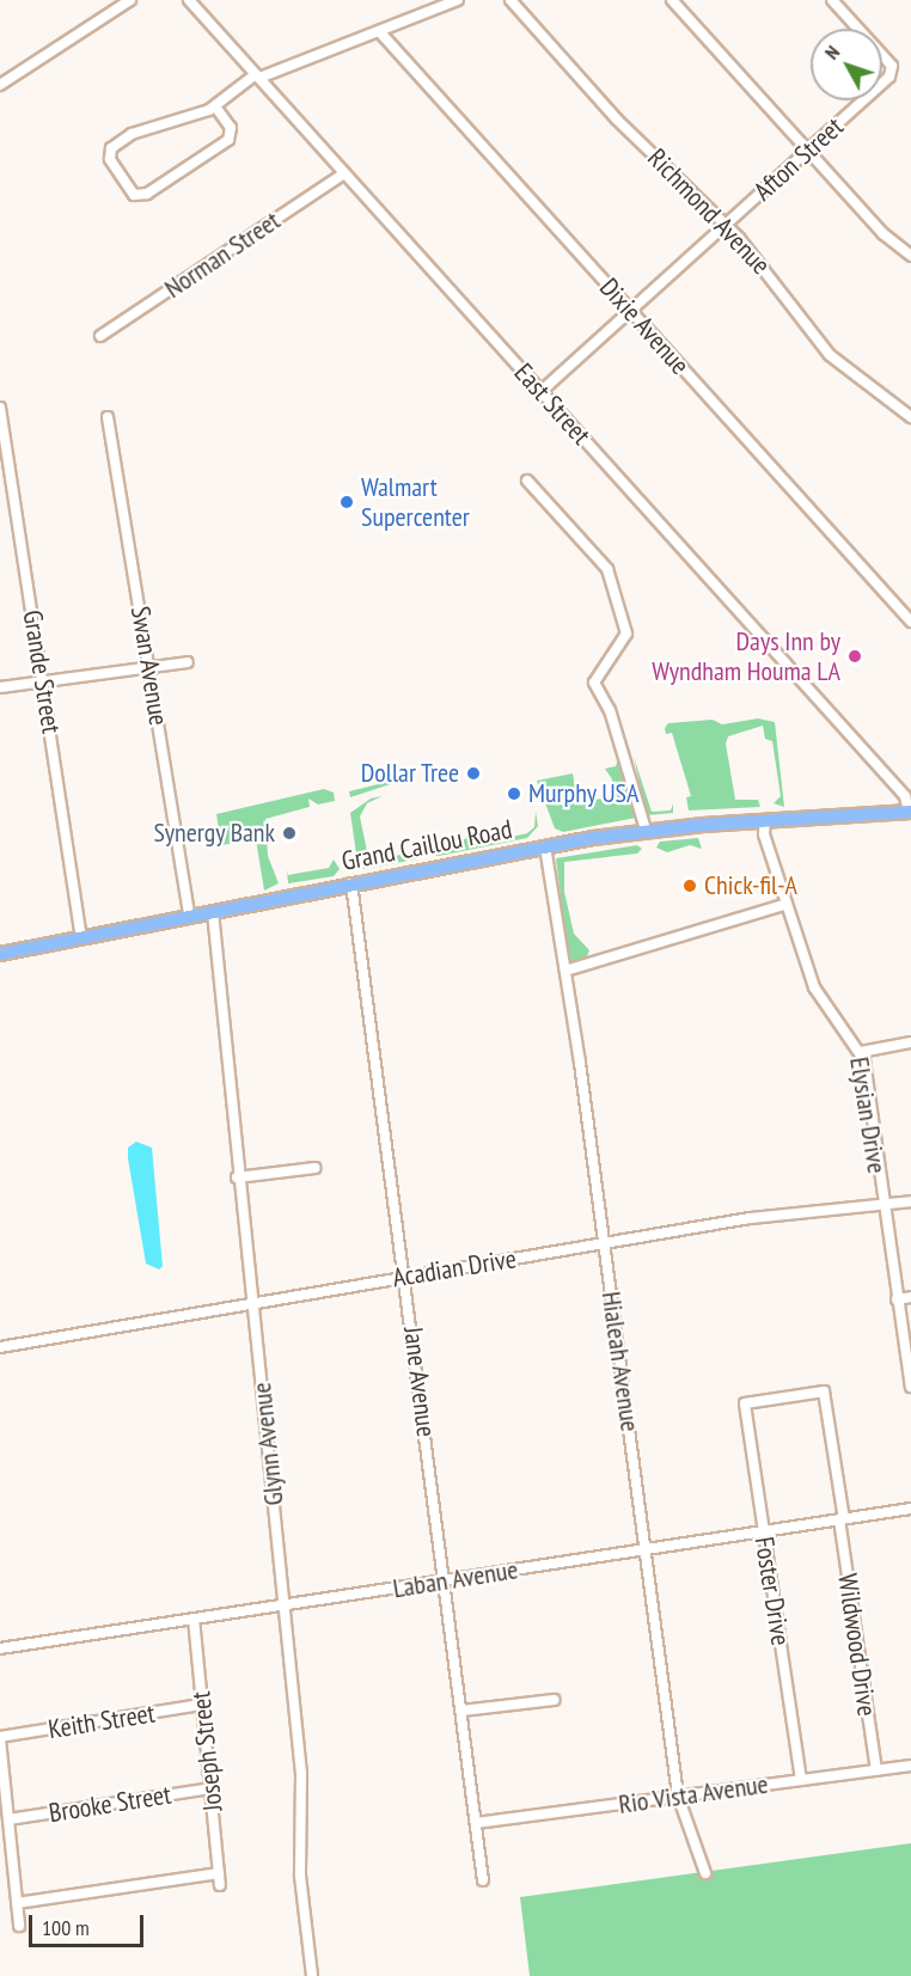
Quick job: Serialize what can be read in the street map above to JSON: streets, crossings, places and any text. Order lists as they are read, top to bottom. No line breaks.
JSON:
{"streets":{"main road":["Grand Caillou Road"],"street":["Afton Street","Richmond Avenue","Norman Street","Dixie Avenue","East Street","Swan Avenue","Grande Street","Elysian Drive","Acadian Drive","Hialeah Avenue","Jane Avenue","Glynn Avenue","Laban Avenue","Foster Drive","Wildwood Drive","Keith Street","Joseph Street","Rio Vista Avenue","Brooke Street"]},"crossings":[["Afton Street","Richmond Avenue"],["Afton Street","Dixie Avenue"],["Afton Street","East Street"],["Norman Street","East Street"],["East Street","Grand Caillou Road"],["Swan Avenue","Grand Caillou Road"],["Grande Street","Grand Caillou Road"],["Grand Caillou Road","Elysian Drive"],["Grand Caillou Road","Hialeah Avenue"],["Grand Caillou Road","Jane Avenue"],["Grand Caillou Road","Glynn Avenue"],["Elysian Drive","Acadian Drive"],["Acadian Drive","Hialeah Avenue"],["Acadian Drive","Jane Avenue"],["Acadian Drive","Glynn Avenue"],["Hialeah Avenue","Laban Avenue"],["Hialeah Avenue","Rio Vista Avenue"],["Jane Avenue","Laban Avenue"],["Jane Avenue","Rio Vista Avenue"],["Glynn Avenue","Laban Avenue"],["Laban Avenue","Foster Drive"],["Laban Avenue","Wildwood Drive"],["Laban Avenue","Joseph Street"],["Foster Drive","Wildwood Drive"],["Foster Drive","Rio Vista Avenue"],["Wildwood Drive","Rio Vista Avenue"],["Keith Street","Joseph Street"],["Joseph Street","Brooke Street"]],"places":["Walmart Supercenter","Days Inn by Wyndham Houma LA","Dollar Tree","Murphy USA","Synergy Bank","Chick-fil-A"],"scale_bar":"100 m","north":"top left"}
